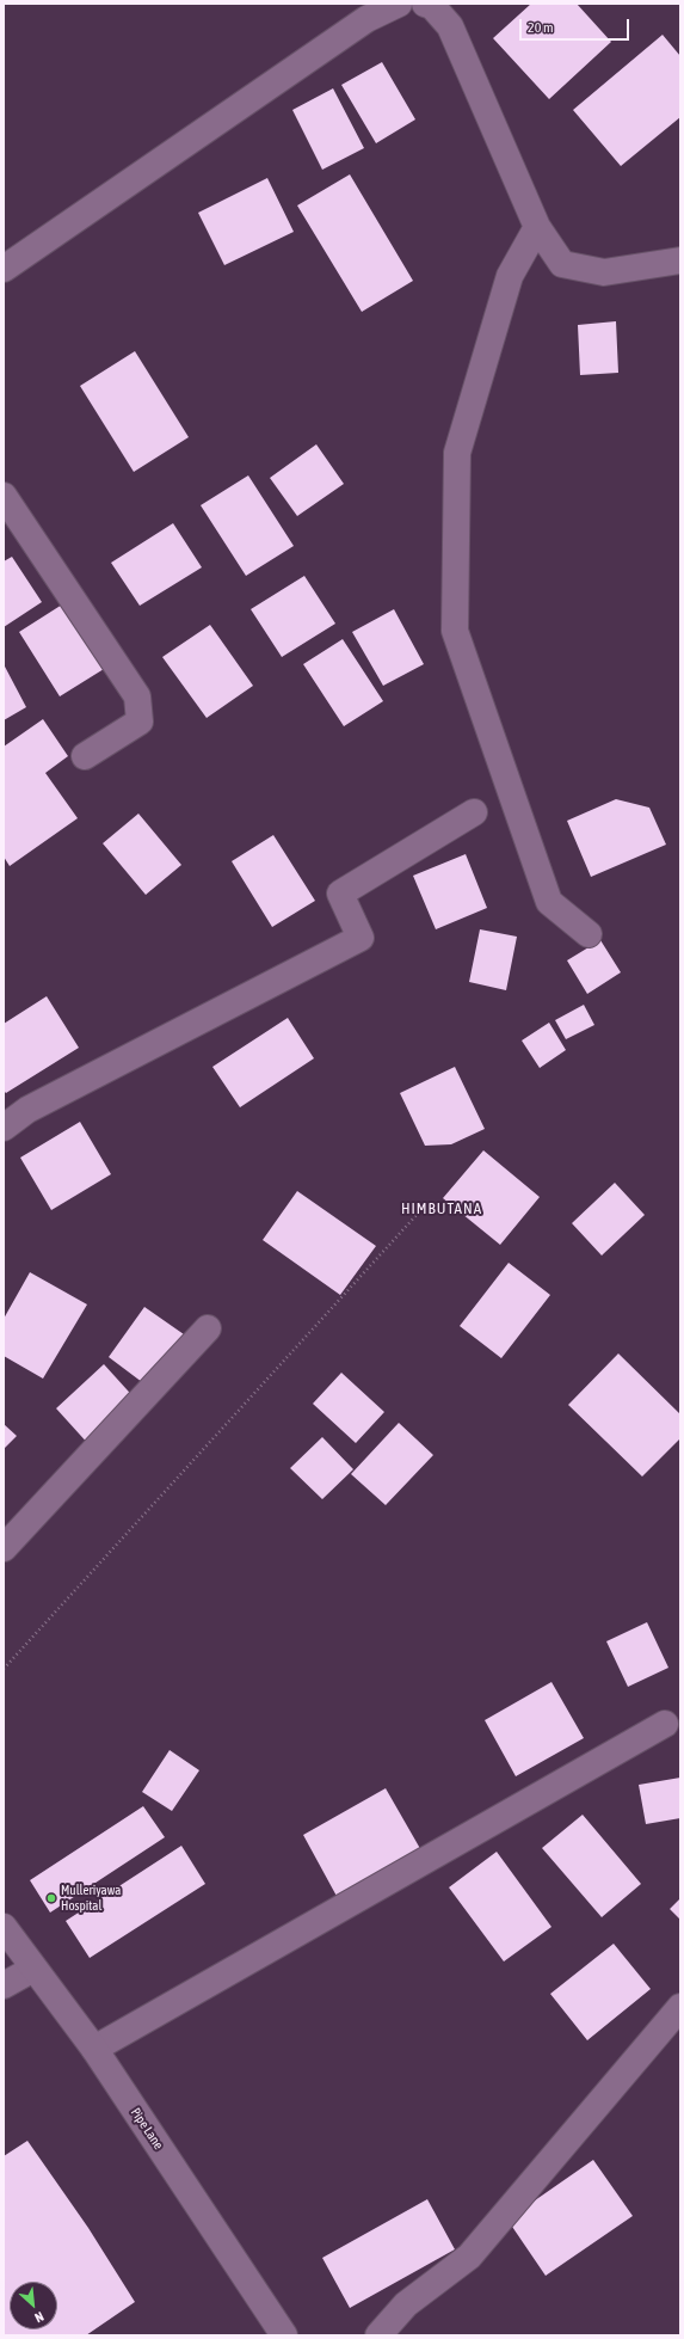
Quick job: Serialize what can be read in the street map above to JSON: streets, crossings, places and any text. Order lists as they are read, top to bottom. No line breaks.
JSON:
{"streets":{"street":["Pipe Lane"]},"districts":["HIMBUTANA"],"places":["Mulleriyawa Hospital"],"scale_bar":"20 m","north":"bottom right"}
